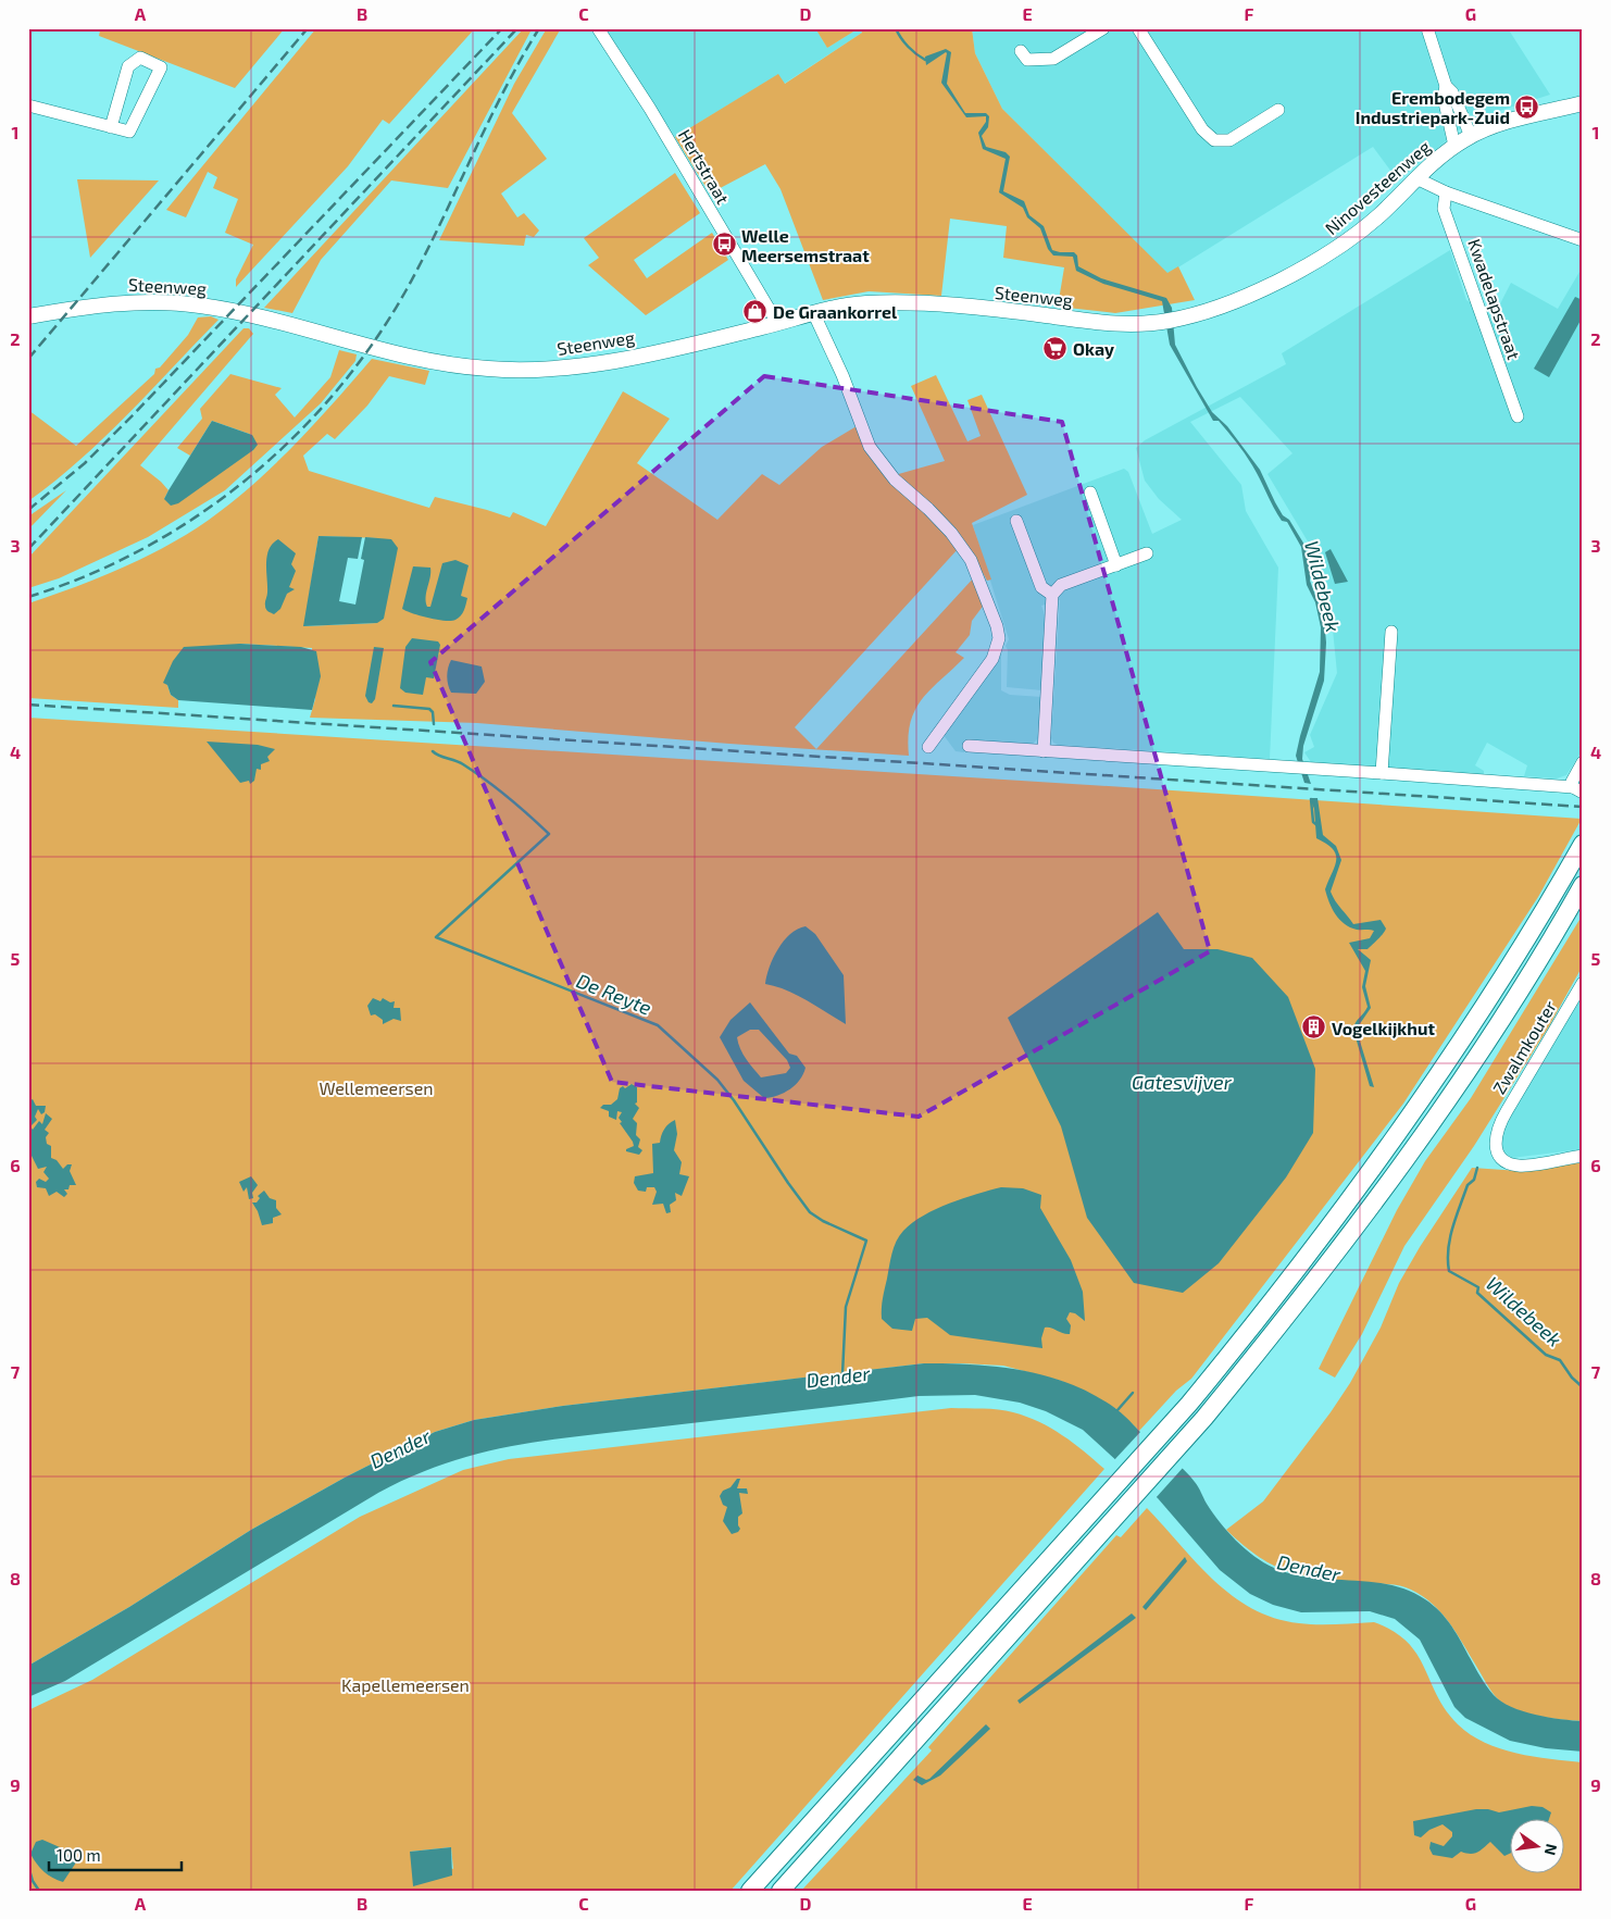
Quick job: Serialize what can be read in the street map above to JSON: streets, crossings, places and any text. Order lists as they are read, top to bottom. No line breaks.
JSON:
{"streets":{"main road":["Ninovesteenweg","Steenweg"],"street":["Hertstraat","Kwadelapstraat","Zwalmkouter"]},"crossings":[["Hertstraat","Steenweg"],["Ninovesteenweg","Steenweg"]],"water":["Wildebeek","De Reyte","Gatesvijver","Dender"],"parks":["Wellemeersen","Kapellemeersen"],"places":{"bus stop":["Erembodegem Industriepark-Zuid","Welle Meersemstraat"],"shop":["De Graankorrel"],"supermarket":["Okay"],"building":["Vogelkijkhut"]},"scale_bar":"100 m","north":"right","grid":{"columns":["A","B","C","D","E","F","G"],"rows":["1","2","3","4","5","6","7","8","9"]}}
